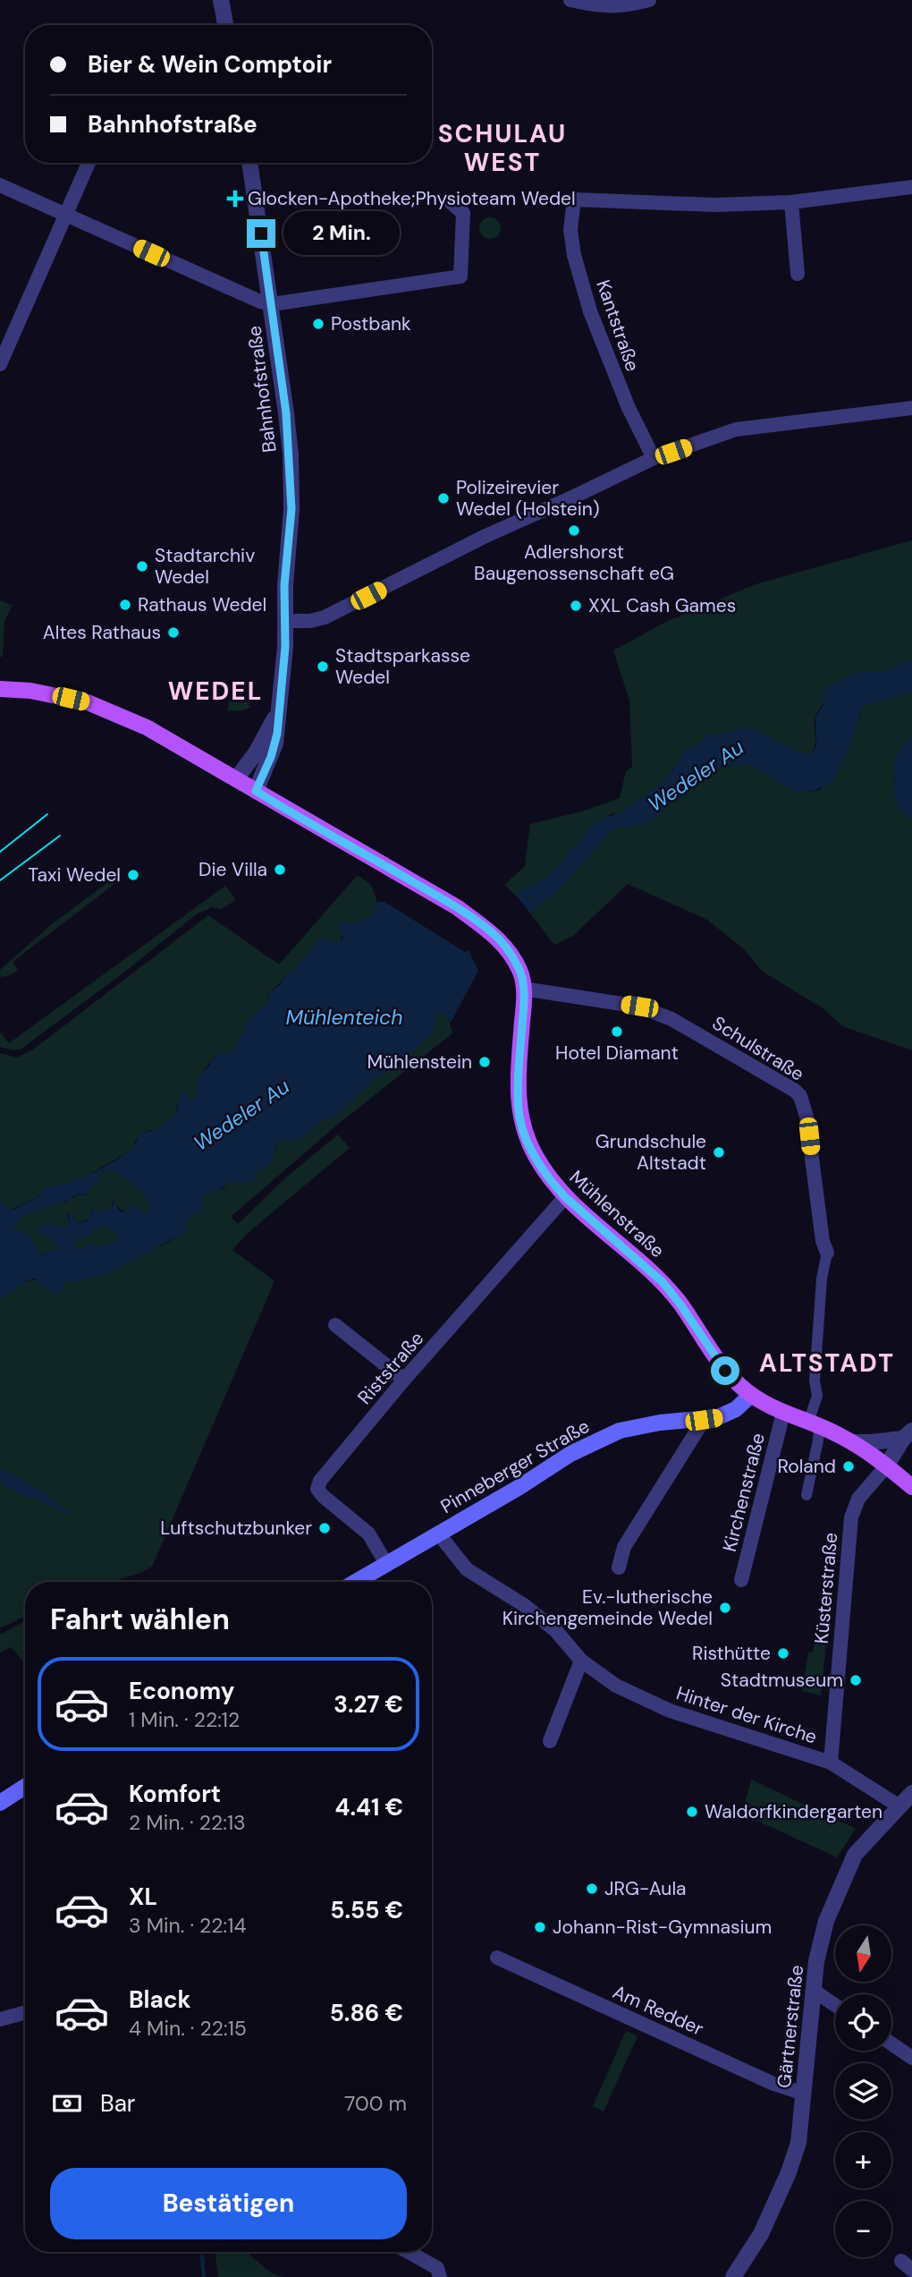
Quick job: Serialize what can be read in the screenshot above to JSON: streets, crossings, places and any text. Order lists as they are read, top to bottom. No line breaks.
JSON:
{"streets":{"main road":["Mühlenstraße","Pinneberger Straße"],"street":["Kantstraße","Bahnhofstraße","Schulstraße","Riststraße","Kirchenstraße","Küsterstraße","Hinter der Kirche","Am Redder","Gärtnerstraße"]},"crossings":[["Bahnhofstraße","Mühlenstraße"],["Schulstraße","Mühlenstraße"],["Mühlenstraße","Riststraße"],["Mühlenstraße","Pinneberger Straße"],["Mühlenstraße","Kirchenstraße"],["Mühlenstraße","Küsterstraße"],["Riststraße","Pinneberger Straße"],["Pinneberger Straße","Hinter der Kirche"],["Küsterstraße","Hinter der Kirche"],["Hinter der Kirche","Gärtnerstraße"],["Am Redder","Gärtnerstraße"]],"districts":["SCHULAU WEST","WEDEL","ALTSTADT"],"water":["Wedeler Au","Mühlenteich"],"places":{"health":["Glocken-Apotheke;Physioteam Wedel"],"other":["Postbank","Polizeirevier Wedel (Holstein)","Adlershorst Baugenossenschaft eG","Stadtarchiv Wedel","Rathaus Wedel","XXL Cash Games","Altes Rathaus","Stadtsparkasse Wedel","Die Villa","Taxi Wedel","Hotel Diamant","Mühlenstein","Grundschule Altstadt","Roland","Luftschutzbunker","Ev.-lutherische Kirchengemeinde Wedel","Risthütte","Stadtmuseum","Waldorfkindergarten","JRG-Aula","Johann-Rist-Gymnasium"]},"north":"bottom","page":{"banner":["Bier & Wein Comptoir","Bahnhofstraße"],"bubble":"2 Min.","heading":"Fahrt wählen","list":[{"name":"Economy","note":"1 Min. · 22:12","value":"3.27 €"},{"name":"Komfort","note":"2 Min. · 22:13","value":"4.41 €"},{"name":"XL","note":"3 Min. · 22:14","value":"5.55 €"},{"name":"Black","note":"4 Min. · 22:15","value":"5.86 €"}],"map_buttons":["+","−"],"pay":["Bar","700 m"],"buttons":"Bestätigen"}}
